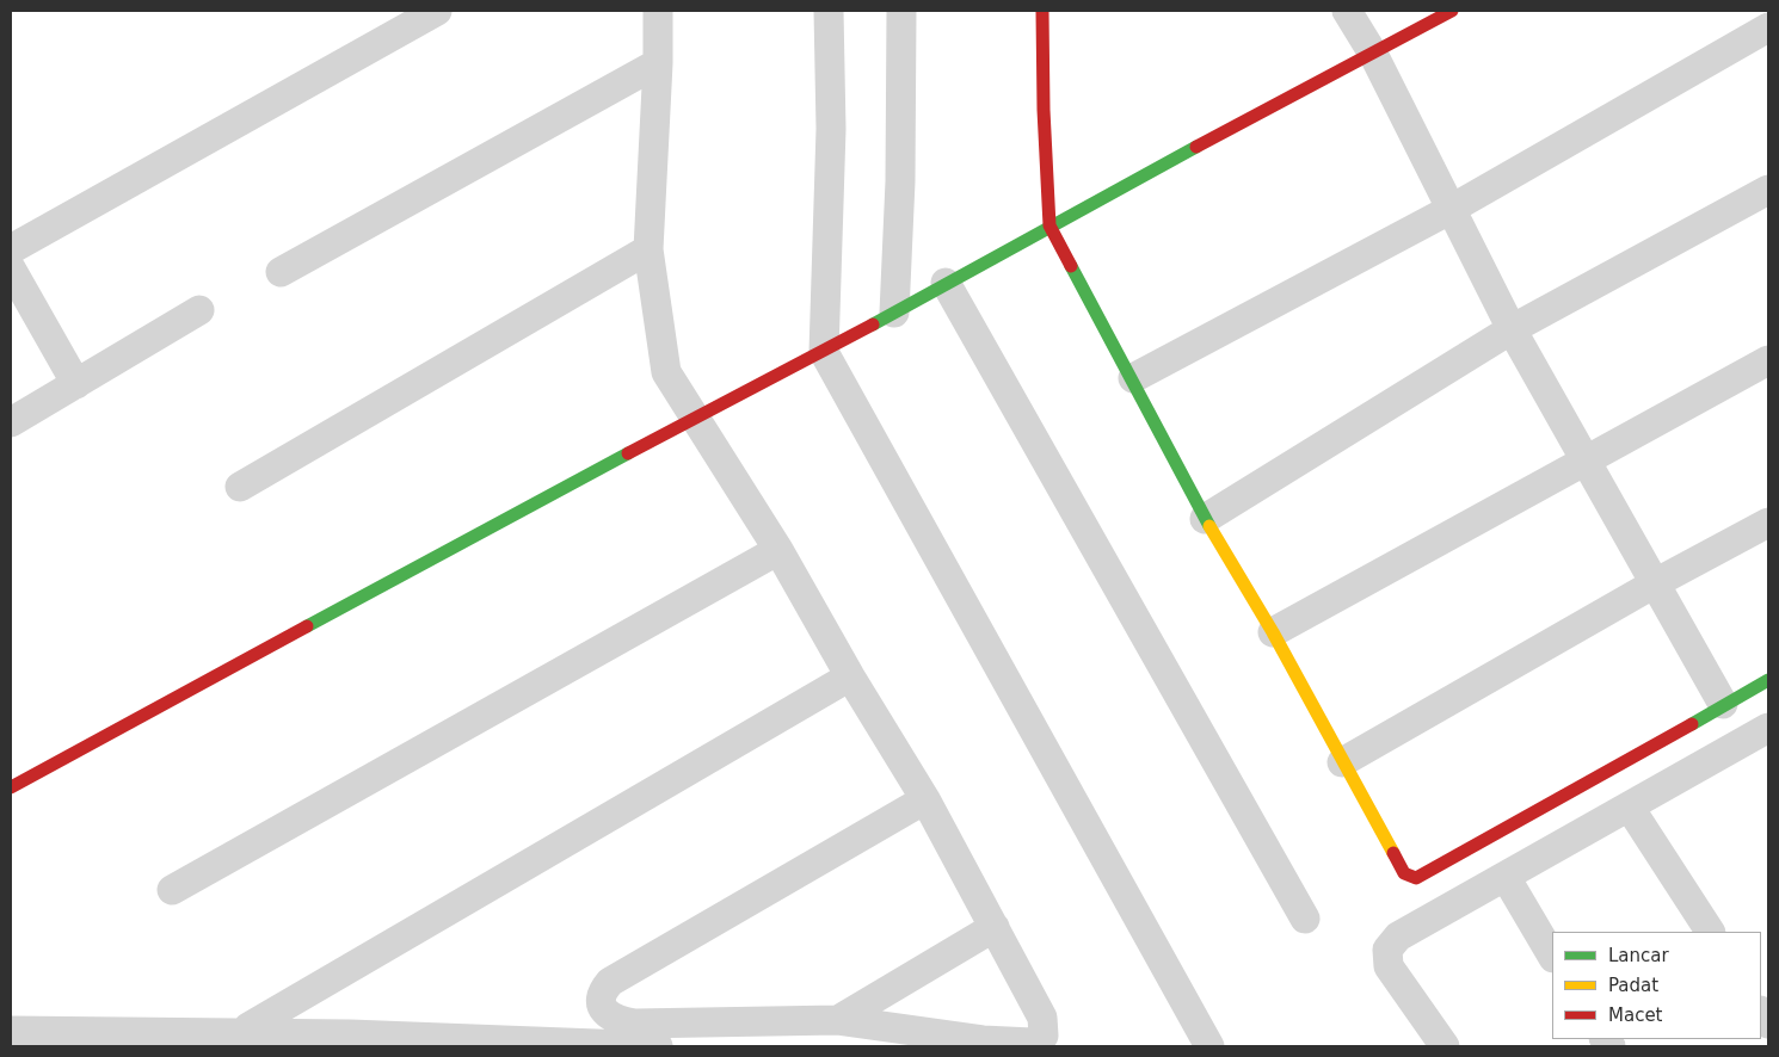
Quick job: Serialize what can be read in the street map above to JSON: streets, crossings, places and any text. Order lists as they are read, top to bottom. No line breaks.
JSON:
{"legend":["Lancar","Padat","Macet"]}
